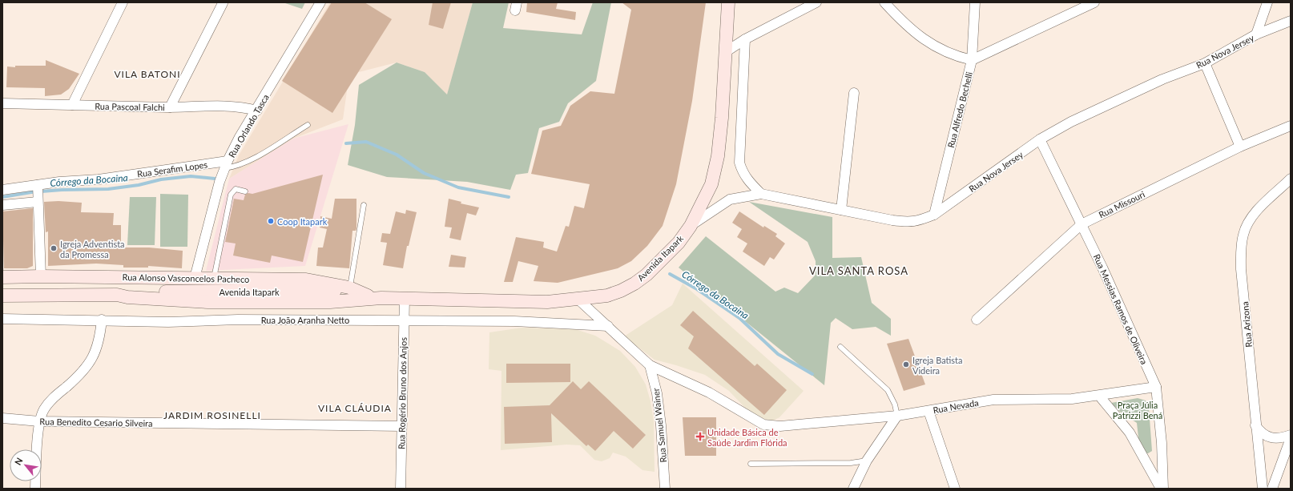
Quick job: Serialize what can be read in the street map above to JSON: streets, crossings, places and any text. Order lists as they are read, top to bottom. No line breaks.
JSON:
{"streets":{"main road":["Avenida Itapark","Rua Alonso Vasconcelos Pacheco"],"street":["Rua Nova Jersey","Rua Pascoal Falchi","Rua Alfredo Bechelli","Rua Orlando Tasca","Rua Serafim Lopes","Rua Missouri","Rua Messias Ramos de Oliveira","Rua João Aranha Netto","Rua Arizona","Rua Rogério Bruno dos Anjos","Rua Nevada","Rua Benedito Cesario Silveira","Rua Samuel Wainer"]},"crossings":[["Rua Nova Jersey","Rua Alfredo Bechelli"],["Rua Nova Jersey","Avenida Itapark"],["Rua Nova Jersey","Rua Messias Ramos de Oliveira"],["Rua Pascoal Falchi","Rua Orlando Tasca"],["Rua Orlando Tasca","Rua Serafim Lopes"],["Rua Orlando Tasca","Rua Alonso Vasconcelos Pacheco"],["Rua Missouri","Rua Messias Ramos de Oliveira"],["Avenida Itapark","Rua Alonso Vasconcelos Pacheco"],["Avenida Itapark","Rua Rogério Bruno dos Anjos"],["Rua Messias Ramos de Oliveira","Rua Nevada"],["Rua João Aranha Netto","Rua Rogério Bruno dos Anjos"],["Rua Rogério Bruno dos Anjos","Rua Benedito Cesario Silveira"],["Rua Nevada","Rua Samuel Wainer"]],"districts":["VILA BATONI","VILA SANTA ROSA","VILA CLÁUDIA","JARDIM ROSINELLI"],"water":["Córrego da Bocaina"],"parks":["Praça Júlia Patrizzi Bená"],"places":{"other":["Coop Itapark","Igreja Adventista da Promessa","Igreja Batista Videira"],"health":["Unidade Básica de Saúde Jardim Flórida"]},"north":"top left"}
